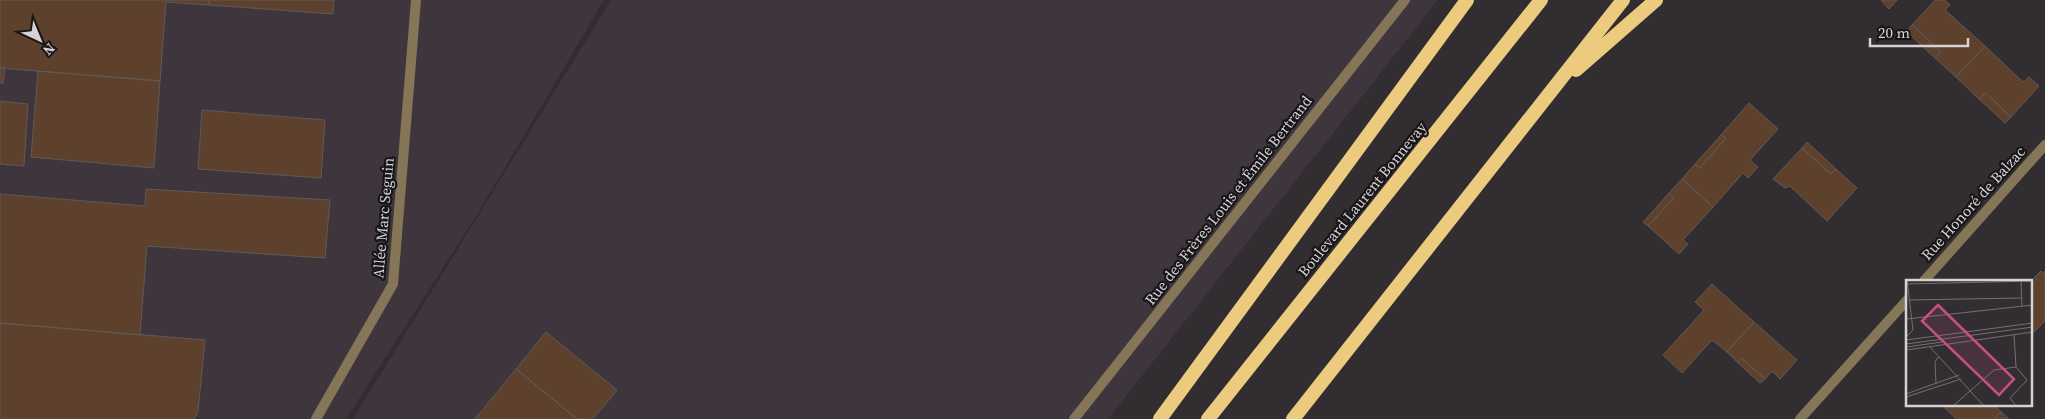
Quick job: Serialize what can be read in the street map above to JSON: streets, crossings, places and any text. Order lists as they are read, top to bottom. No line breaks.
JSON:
{"streets":{"highway":["Boulevard Laurent Bonnevay"],"street":["Rue des Frères Louis et Émile Bertrand","Rue Honoré de Balzac","Allée Marc Seguin"]},"scale_bar":"20 m","north":"bottom right"}
